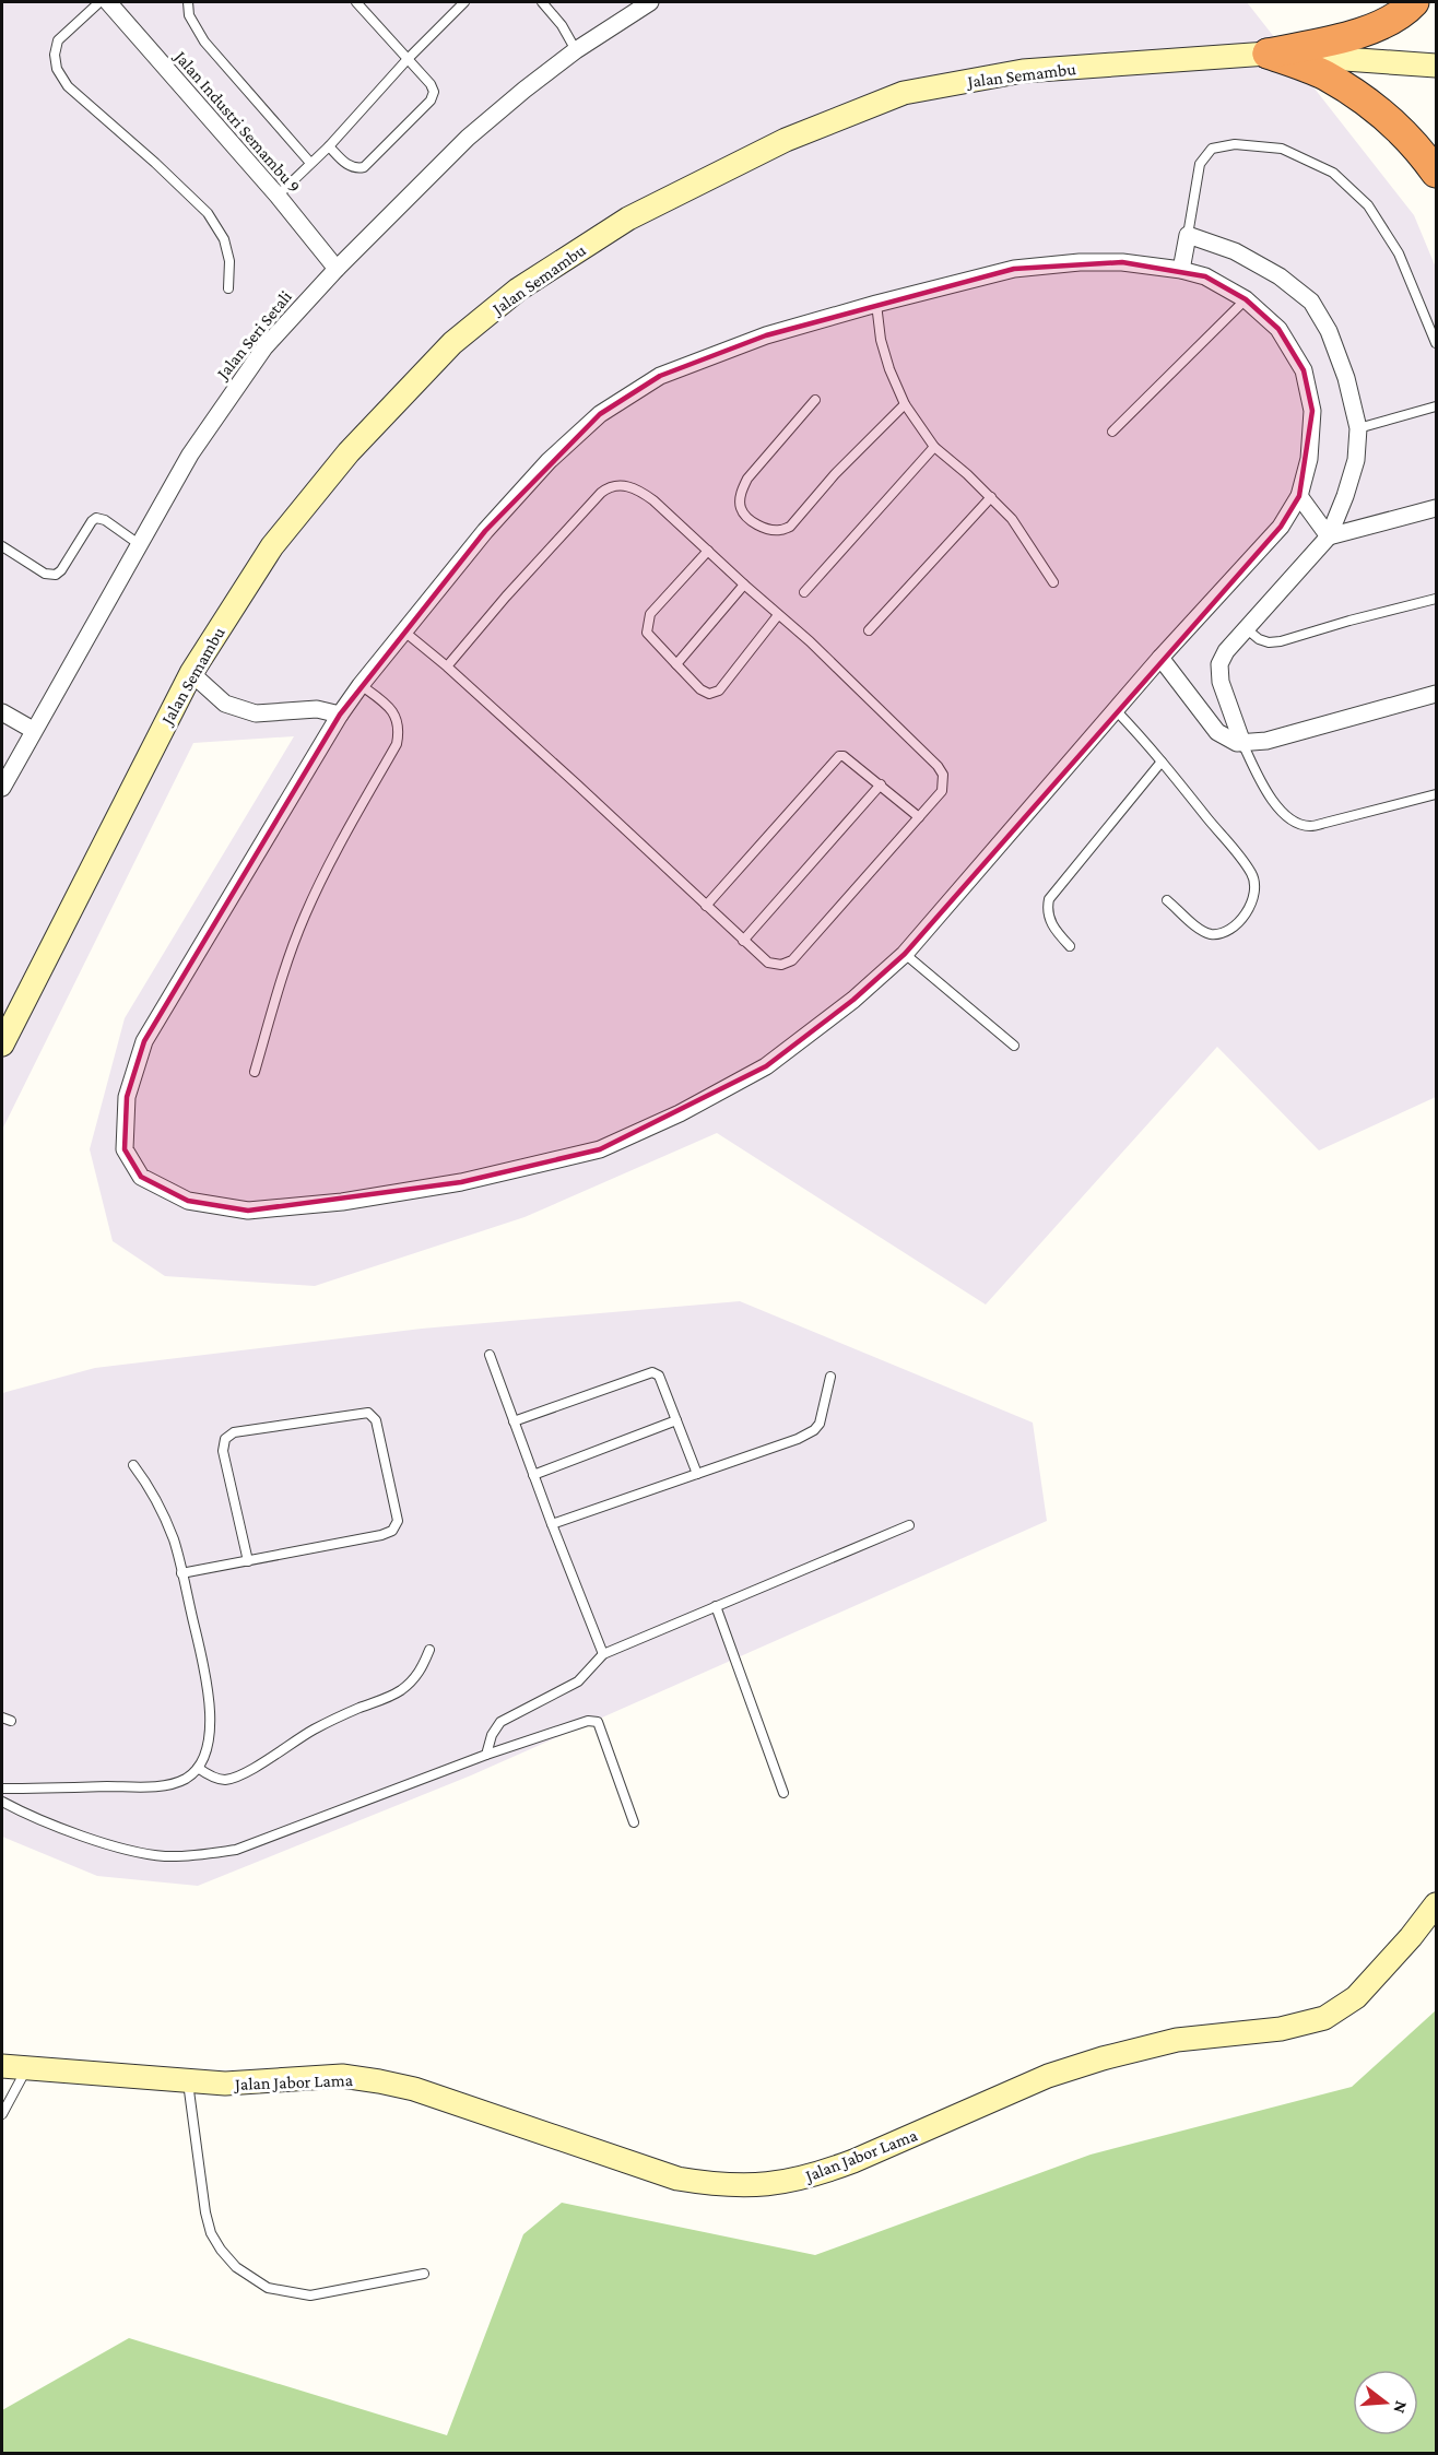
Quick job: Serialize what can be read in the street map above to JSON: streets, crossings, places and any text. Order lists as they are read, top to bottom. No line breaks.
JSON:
{"streets":{"main road":["Jalan Semambu","Jalan Jabor Lama"],"street":["Jalan Industri Semambu 9","Jalan Seri Setali"]},"crossings":[["Jalan Industri Semambu 9","Jalan Seri Setali"]],"north":"right"}
